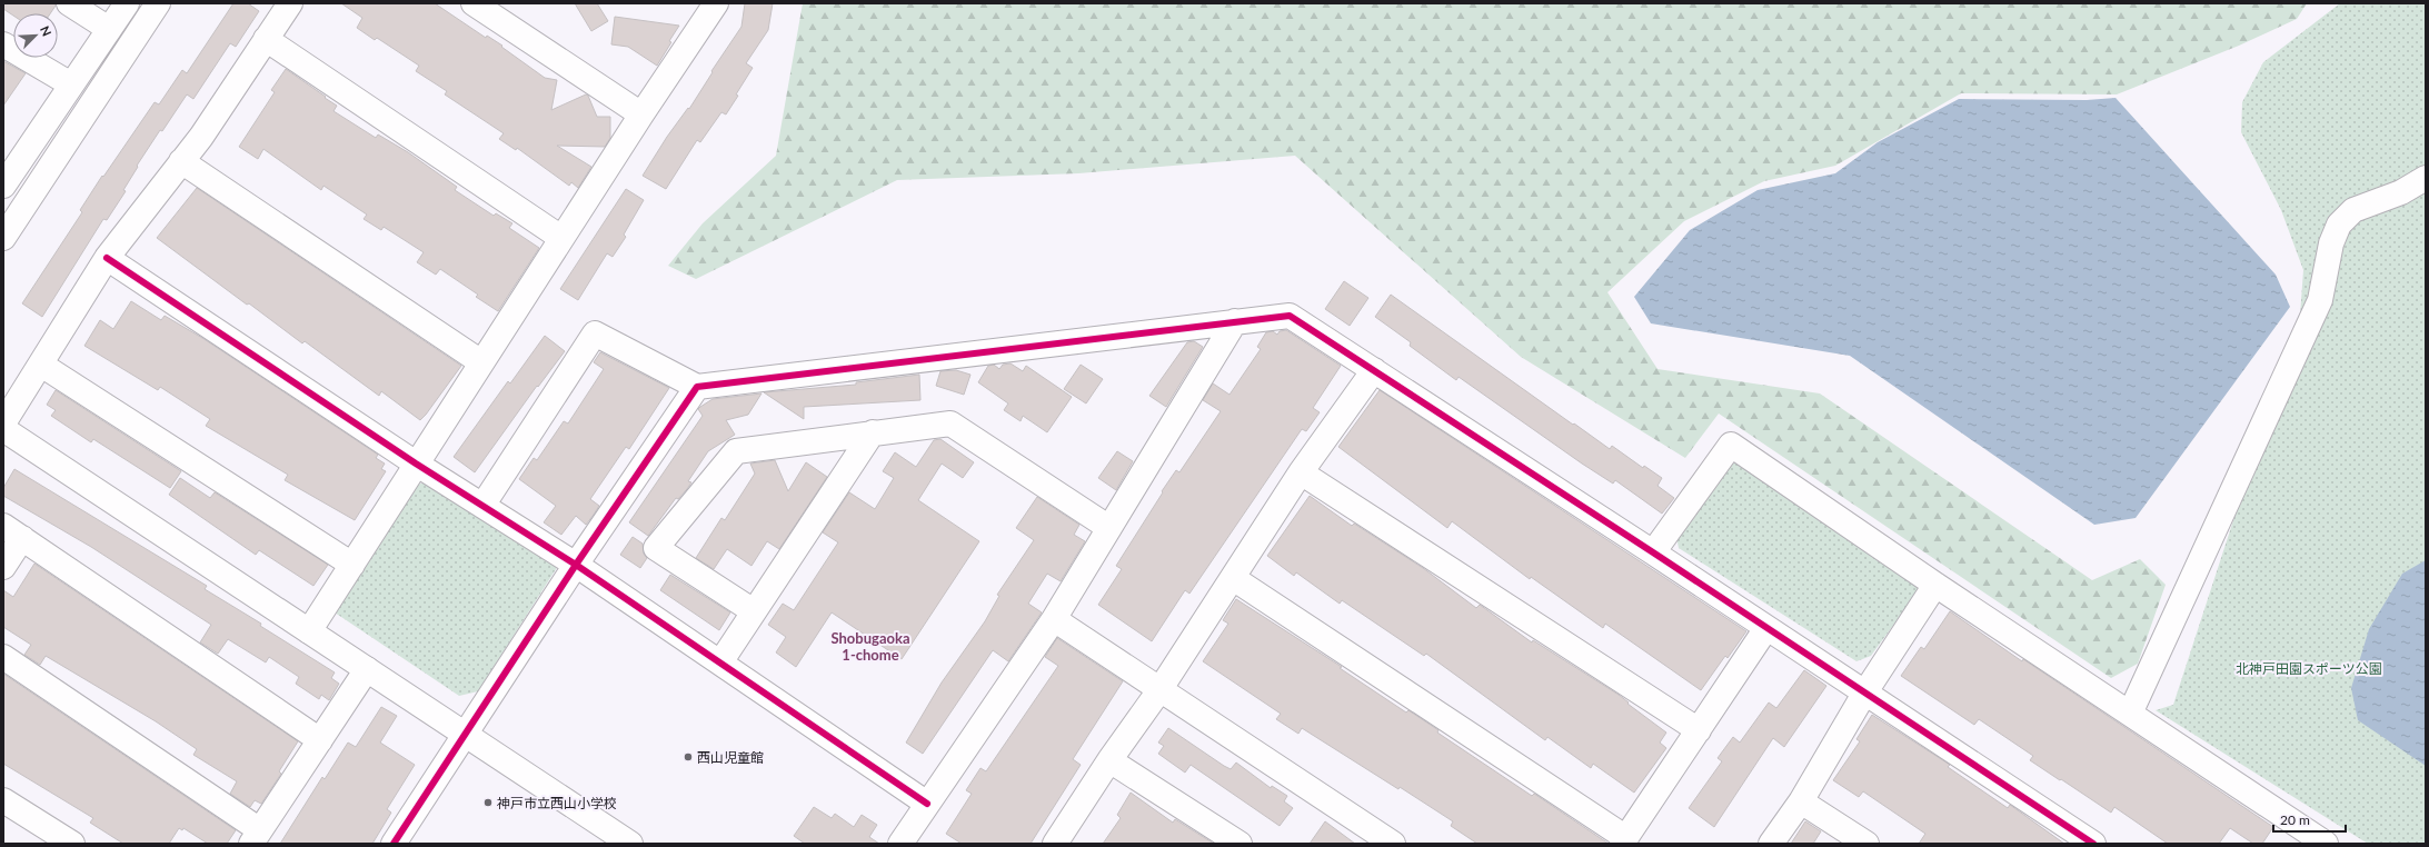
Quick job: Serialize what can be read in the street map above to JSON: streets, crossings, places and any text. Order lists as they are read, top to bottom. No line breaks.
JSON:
{"districts":["Shobugaoka 1-chome"],"parks":["北神戸田園スポーツ公園"],"places":["西山児童館","神戸市立西山小学校"],"scale_bar":"20 m","north":"top right"}
